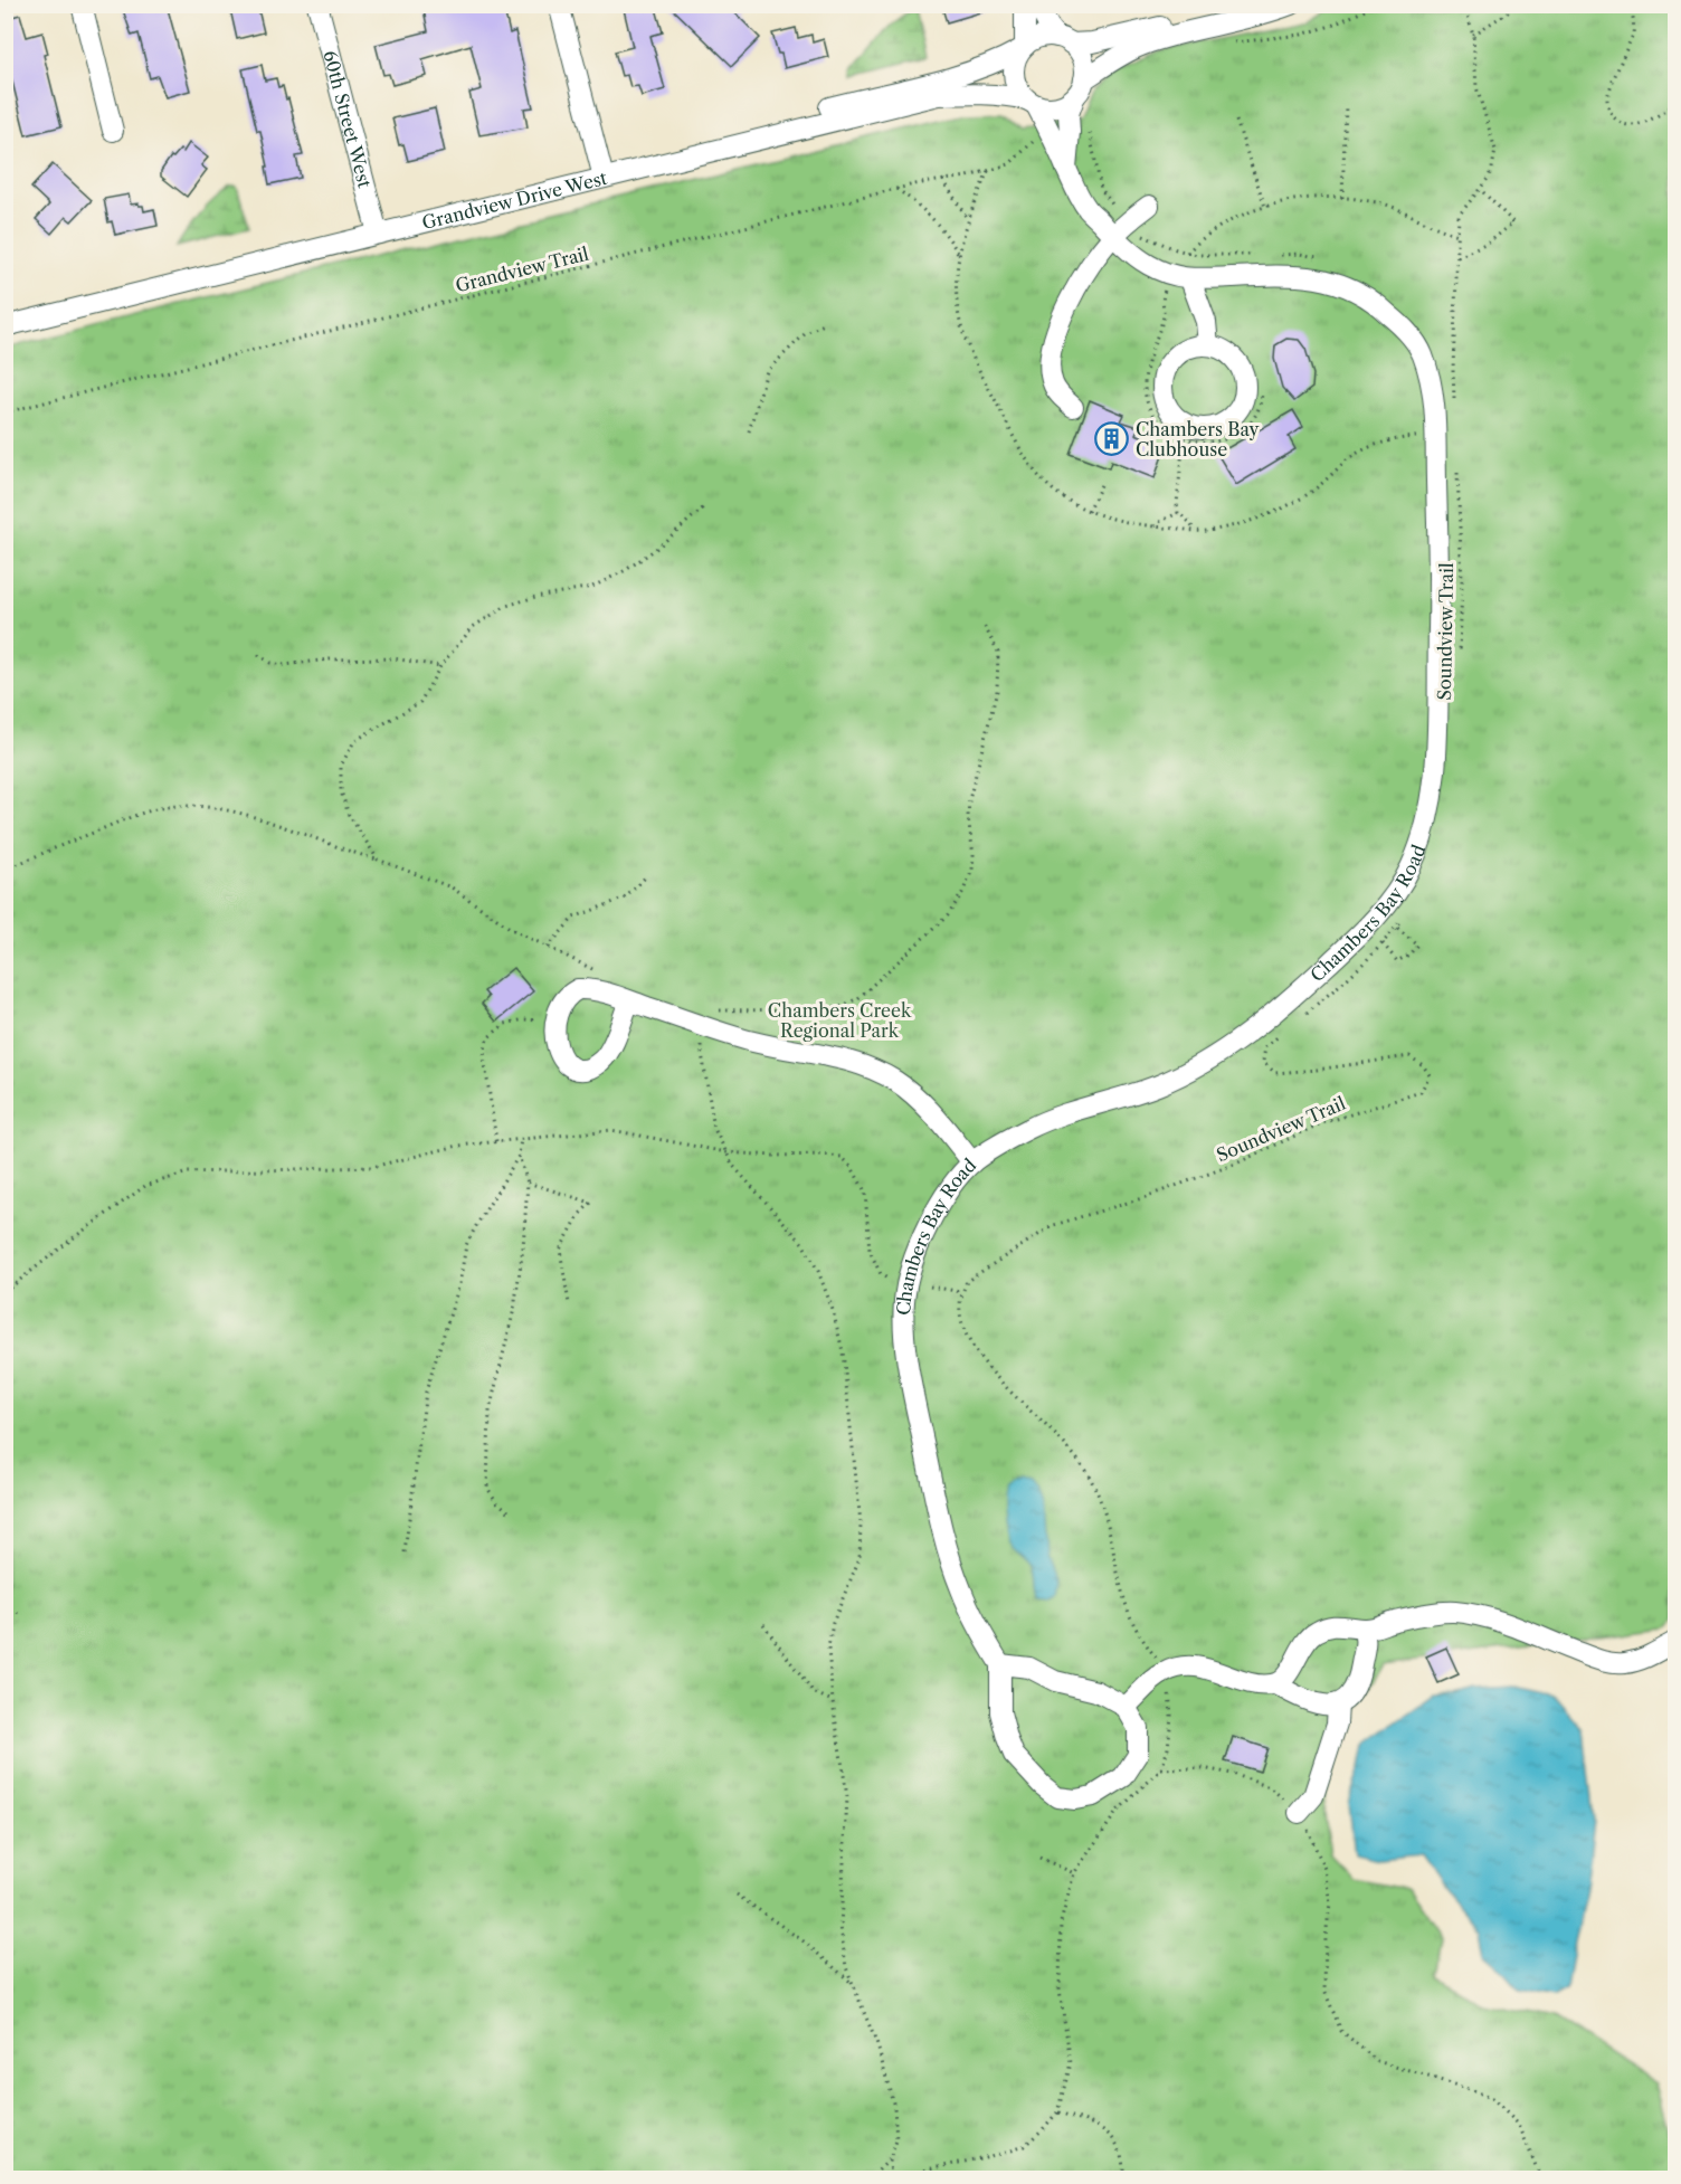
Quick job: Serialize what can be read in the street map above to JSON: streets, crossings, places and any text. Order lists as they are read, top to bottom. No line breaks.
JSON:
{"streets":{"street":["60th Street West","Grandview Drive West","Chambers Bay Road"],"path":["Grandview Trail","Soundview Trail"]},"crossings":[["60th Street West","Grandview Drive West"]],"parks":["Chambers Creek Regional Park"],"places":{"building":["Chambers Bay Clubhouse"]}}
